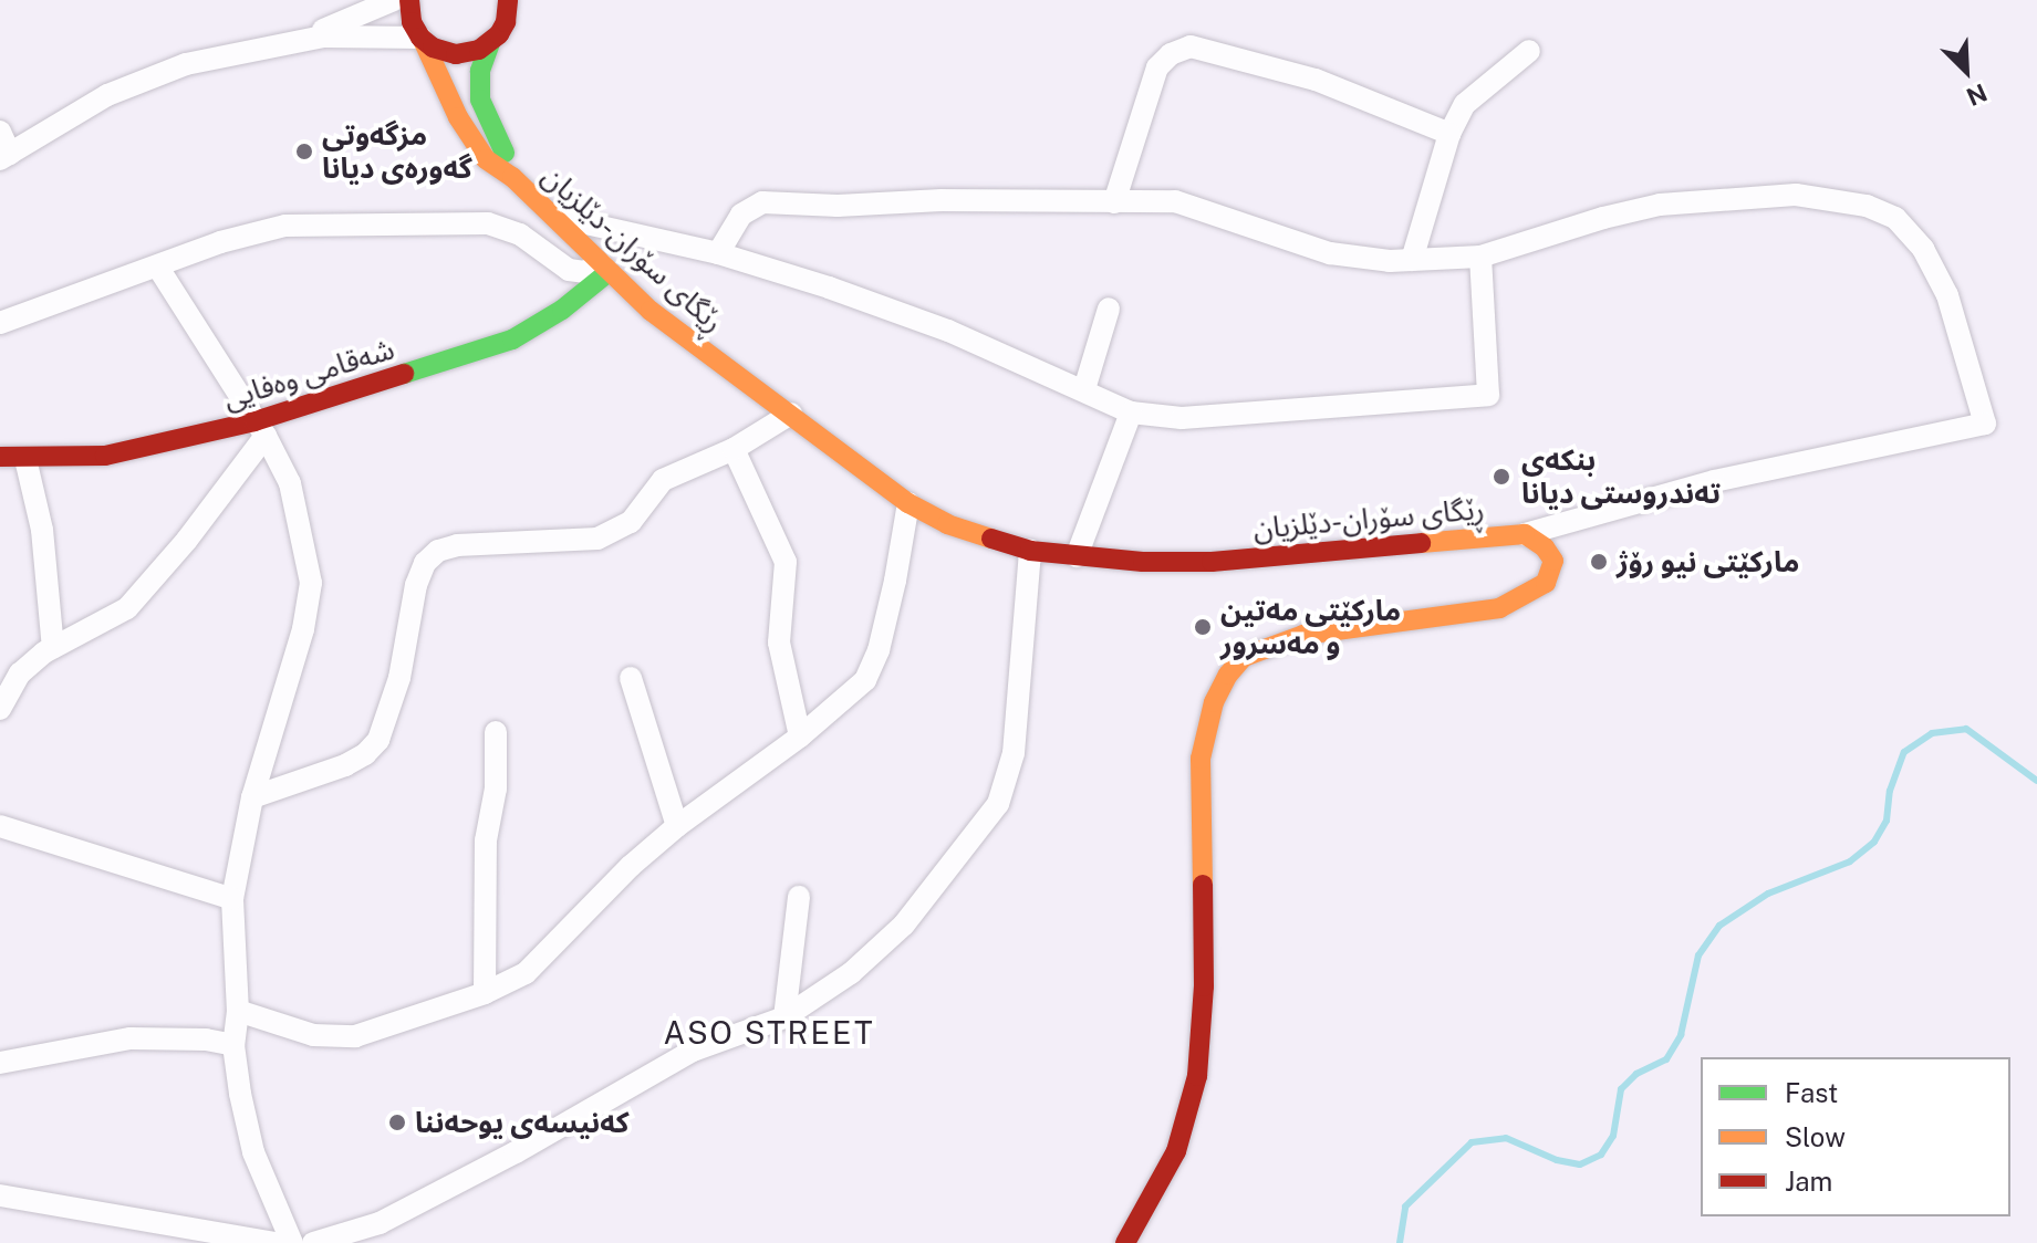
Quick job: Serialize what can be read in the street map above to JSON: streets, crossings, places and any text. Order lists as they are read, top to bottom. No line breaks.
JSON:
{"streets":{"main road":["ڕێگای سۆران-دێلزیان","شەقامی وەفایی"]},"crossings":[["ڕێگای سۆران-دێلزیان","شەقامی وەفایی"]],"districts":["ASO STREET"],"places":["مزگەوتی گەورەی دیانا","بنکەی تەندروستی دیانا","مارکێتی نیو رۆژ","مارکێتی مەتین و مەسرور","کەنیسەی یوحەننا"],"legend":["Fast","Slow","Jam"],"north":"bottom right"}
